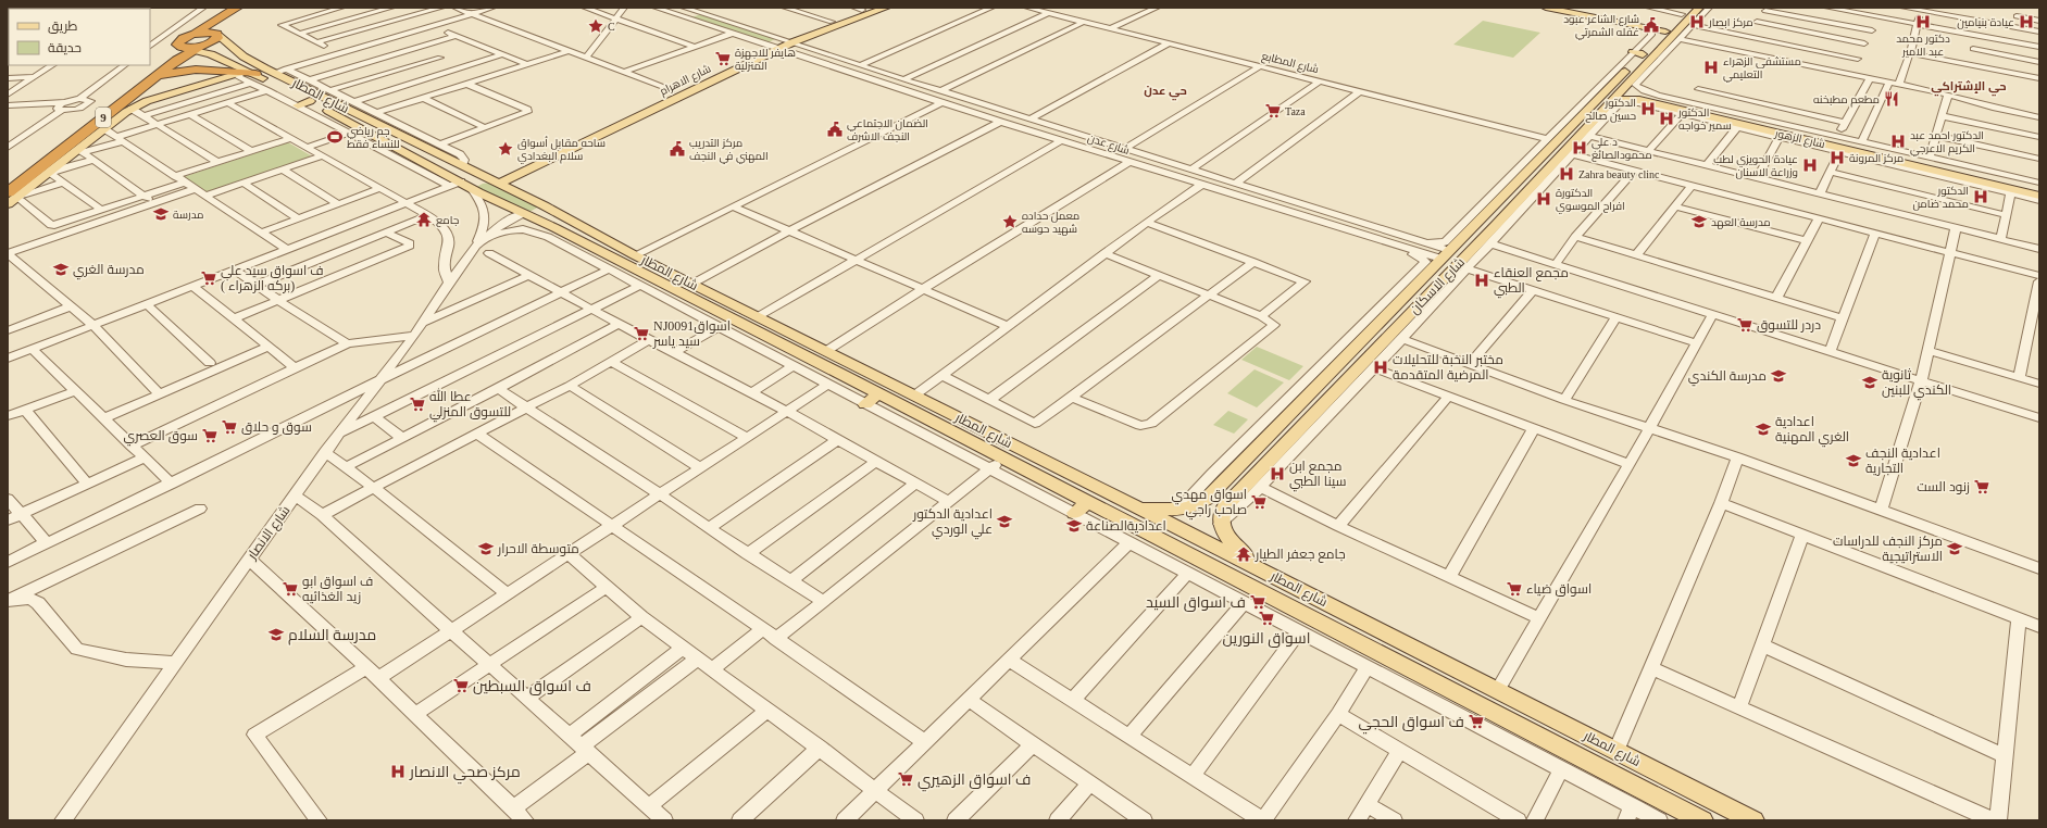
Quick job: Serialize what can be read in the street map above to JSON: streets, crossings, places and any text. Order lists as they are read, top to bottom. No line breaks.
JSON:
{"streets":{"highway":["9"],"main road":["شارع الاهرام","شارع المطار","شارع الزهور","شارع الاسكان"],"street":["شارع المطابع","شارع عدن","شارع الانصار"]},"crossings":[["شارع المطابع","شارع الاسكان"],["شارع الاهرام","شارع المطار"],["شارع الاهرام","شارع عدن"],["شارع المطار","9"],["شارع المطار","شارع الاسكان"],["شارع المطار","شارع الانصار"],["شارع الزهور","شارع الاسكان"],["شارع عدن","شارع الاسكان"]],"districts":["حي الإشتراكي","حي عدن"],"places":{"hospital":["مركز ابصار","دكتور محمد عبد الامير","عيادة بنيامين","مستشفى الزهراء التعليمي","الدكتور حسين صالح","الدكتور سمير خواجه","الدكتور احمد عبد الكريم الاعرجي","د علي محمودالصائغ","مركز المرونة","عيادة الحويزي لطب وزراعة الاسنان","Zahra beauty clinc","الدكتور محمد ضامن","الدكتورة افراح الموسوي","مجمع العنقاء الطبي","مختبر النخبة للتحليلات المرضية المتقدمة","مجمع ابن سينا الطبي","مركز صحي الانصار"],"public building":["شارع الشاعر عبود غفله الشمرتي","الضمان الاجتماعي النجف الاشرف","مركز التدريب المهني في النجف"],"place":["C","ساحه مقابل أسواق سلام البغدادي","معمل حداده شهيد حوسه"],"supermarket":["هايفر للاجهزة المنزلية","Taza","ف اسواق سيد علي ( بركه الزهراء)","دردر للتسوق","NJ0091اسواق سيد ياسر","عطا الله للتسوق المنزلي","سوق و حلاق","سوق العصري","زنود الست","اسواق مهدي صاحب راجي","ف اسواق ابو زيد الغذائيه","اسواق ضياء","ف اسواق السيد","اسواق النورين","ف اسواق السبطين","ف اسواق الحجي","ف اسواق الزهيري"],"restaurant":["مطعم مطبخنه"],"sports":["جم رياضي للنساء فقط"],"school or university":["مدرسة","مدرسة العهد","مدرسة الغري","مدرسة الكندي","ثانوية الكندي للبنين","اعدادية الغري المهنية","اعدادية النجف التجارية","اعدادية الدكتور علي الوردي","اعداديةالصناعة","متوسطة الاحرار","مركز النجف للدراسات الاستراتيجية","مدرسة السلام"],"temple":["جامع","جامع جعفر الطيار"]},"legend":["طريق","حديقة"]}
